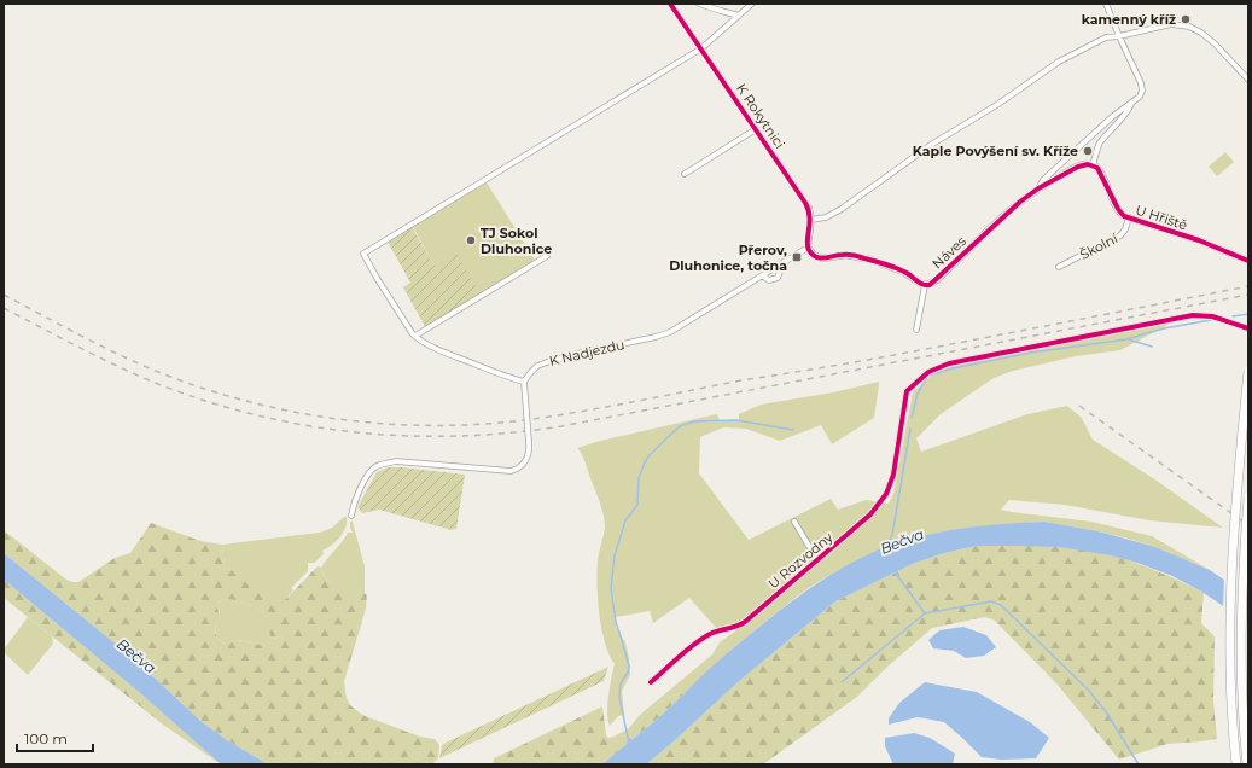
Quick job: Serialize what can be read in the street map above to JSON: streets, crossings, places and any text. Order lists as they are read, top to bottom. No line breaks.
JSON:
{"streets":{"street":["K Rokytnici","U Hřiště","Školní","Náves","K Nadjezdu","U Rozvodny"]},"crossings":[["K Rokytnici","K Nadjezdu"],["U Hřiště","Školní"],["U Hřiště","Náves"]],"water":["Bečva"],"places":{"other":["kamenný kříž","Kaple Povýšení sv. Kříže","TJ Sokol Dluhonice"],"transit":["Přerov, Dluhonice, točna"]},"scale_bar":"100 m"}
